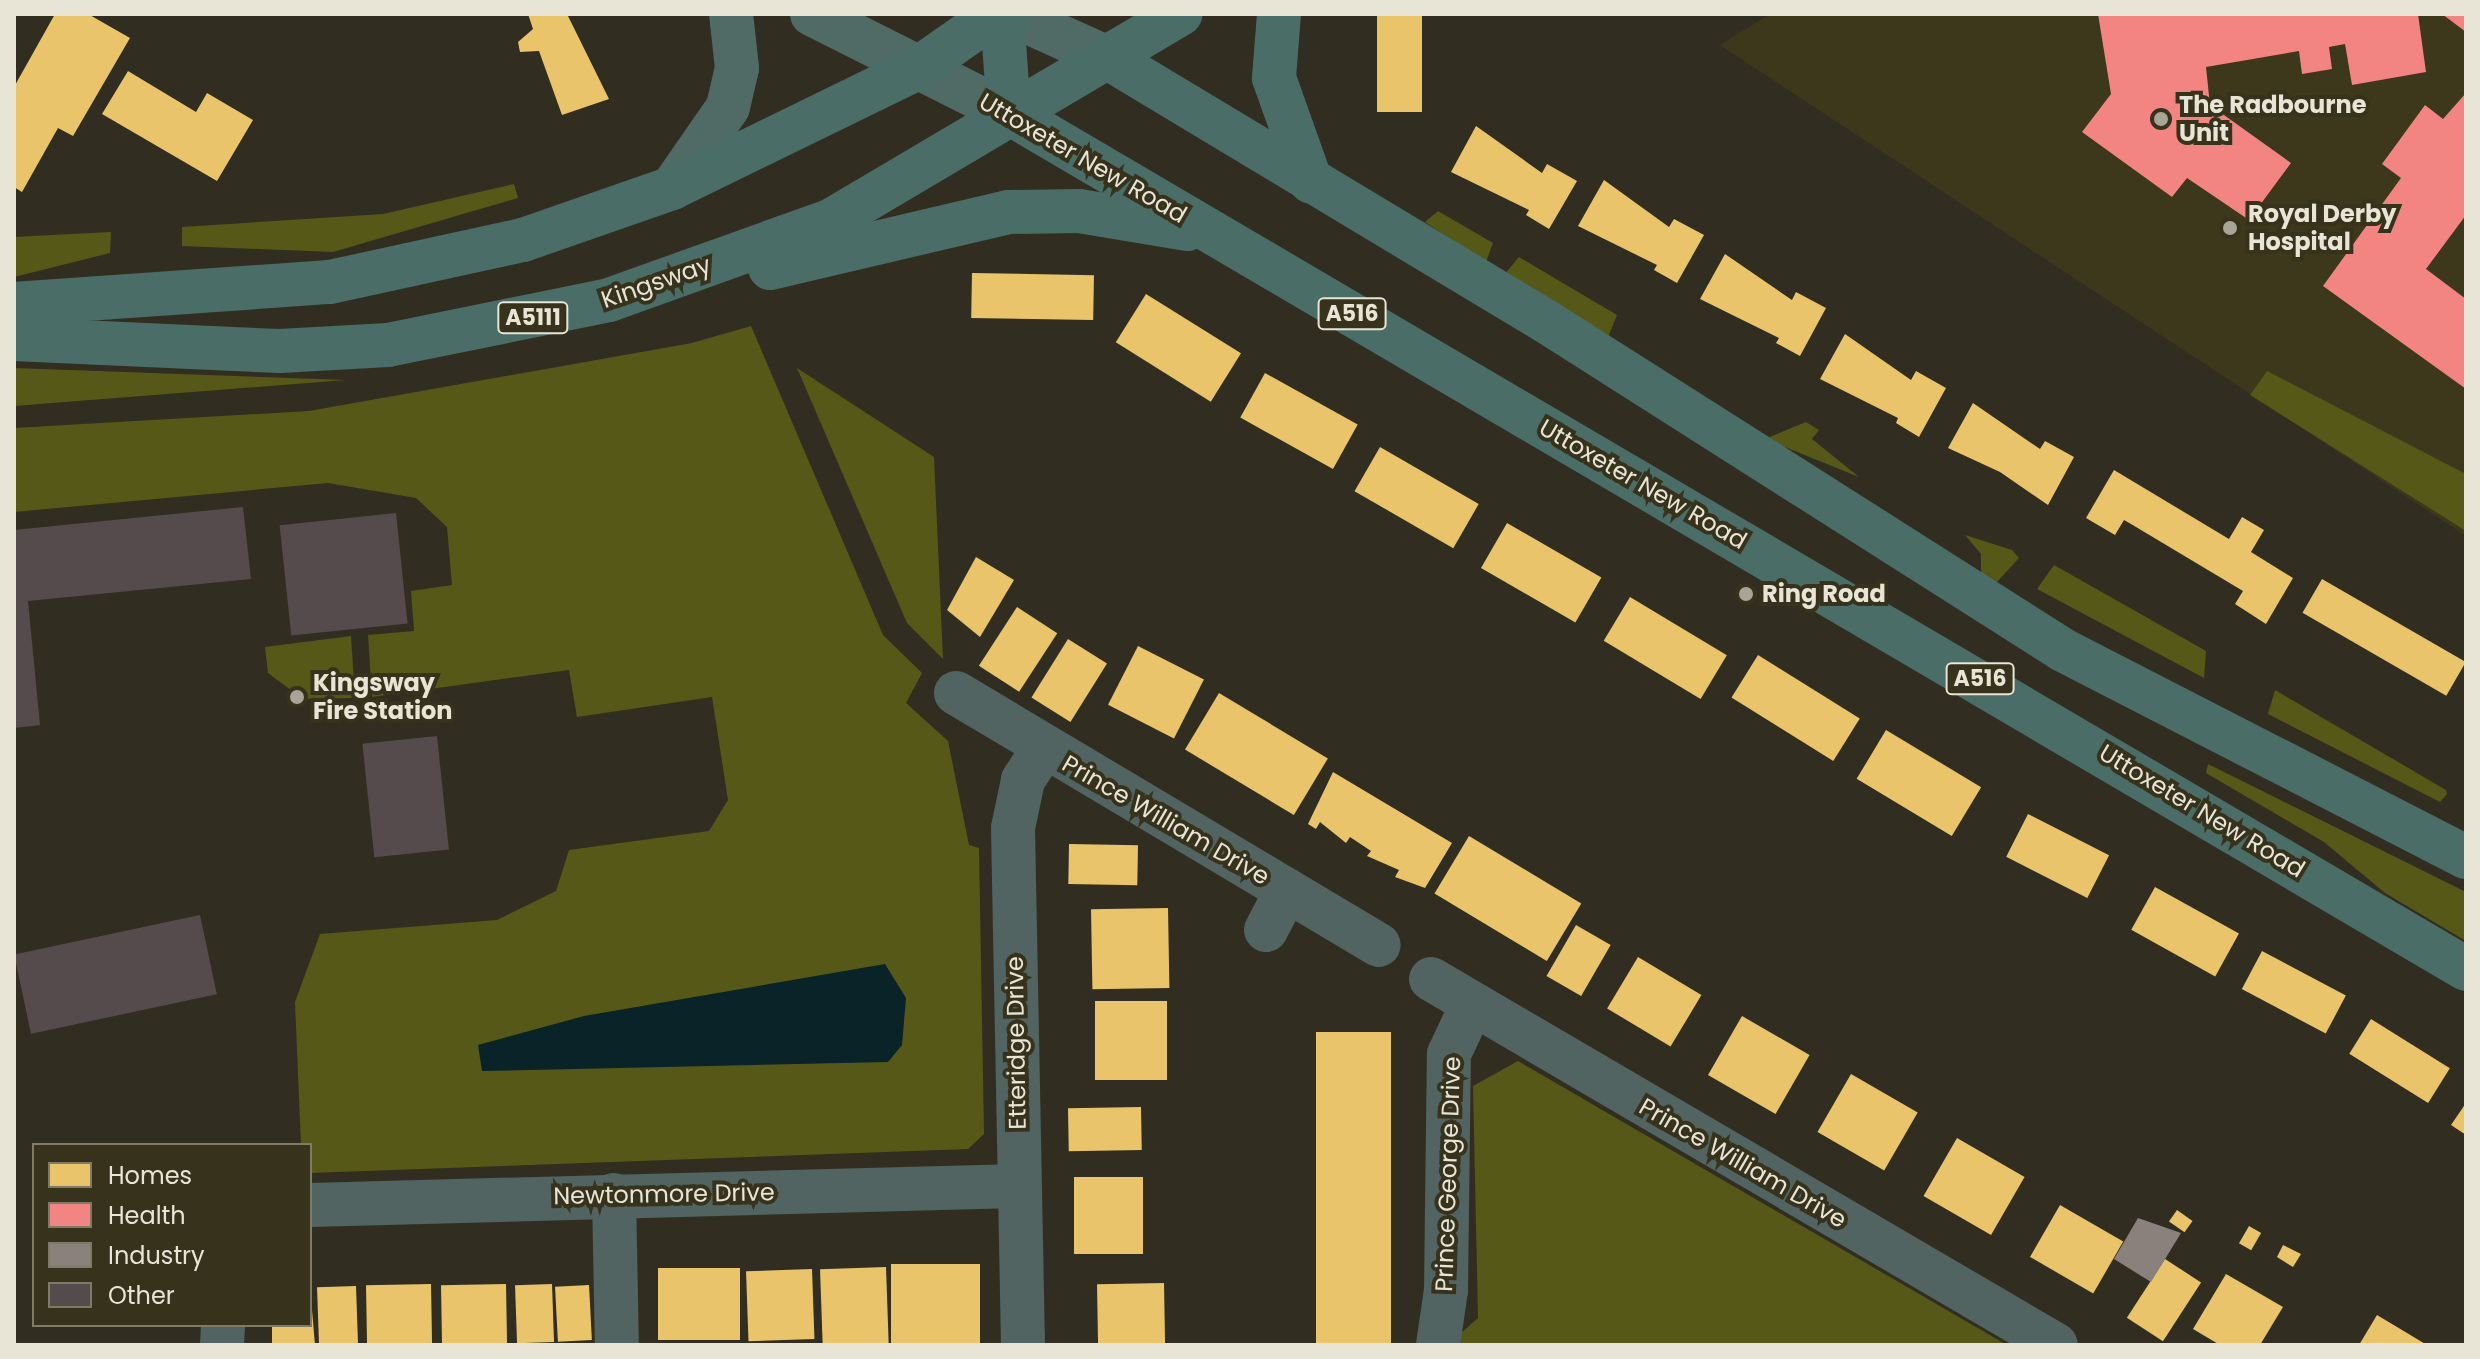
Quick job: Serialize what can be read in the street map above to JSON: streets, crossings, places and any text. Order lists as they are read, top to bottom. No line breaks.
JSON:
{"streets":{"highway":["Uttoxeter New Road","Kingsway","A516","A5111"],"street":["Prince William Drive","Etteridge Drive","Prince George Drive","Newtonmore Drive"]},"crossings":[["Uttoxeter New Road","Kingsway"],["Kingsway","A516"],["Kingsway","A5111"],["A516","A5111"],["Prince William Drive","Etteridge Drive"],["Prince William Drive","Prince George Drive"],["Etteridge Drive","Newtonmore Drive"]],"places":["The Radbourne Unit","Royal Derby Hospital","Ring Road","Kingsway Fire Station"],"legend":["Homes","Health","Industry","Other"]}
